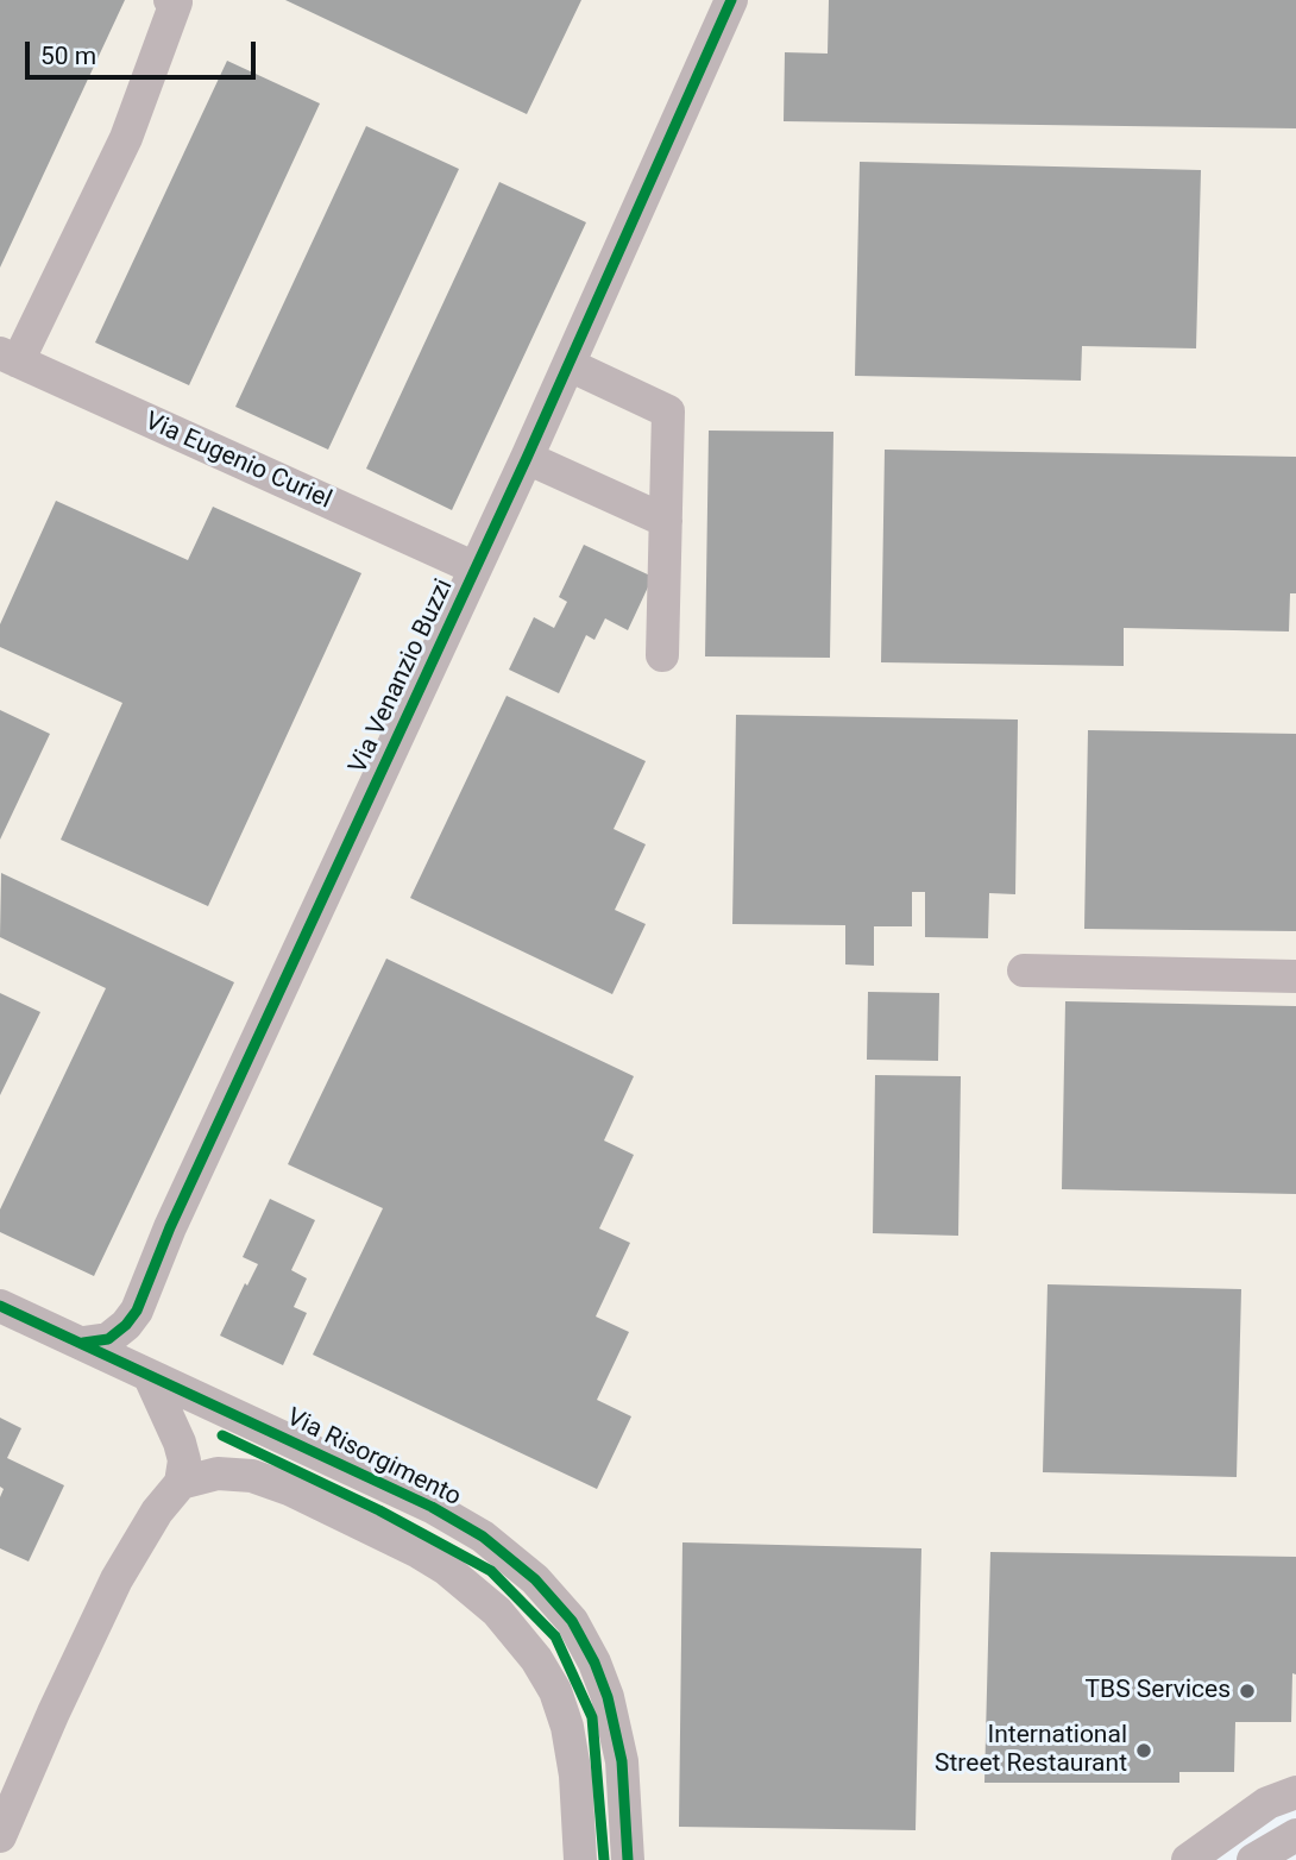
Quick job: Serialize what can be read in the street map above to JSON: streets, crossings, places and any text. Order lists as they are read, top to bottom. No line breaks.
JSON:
{"streets":{"street":["Via Eugenio Curiel","Via Venanzio Buzzi","Via Risorgimento"]},"crossings":[["Via Eugenio Curiel","Via Venanzio Buzzi"],["Via Venanzio Buzzi","Via Risorgimento"]],"places":["TBS Services","International Street Restaurant"],"scale_bar":"50 m"}
